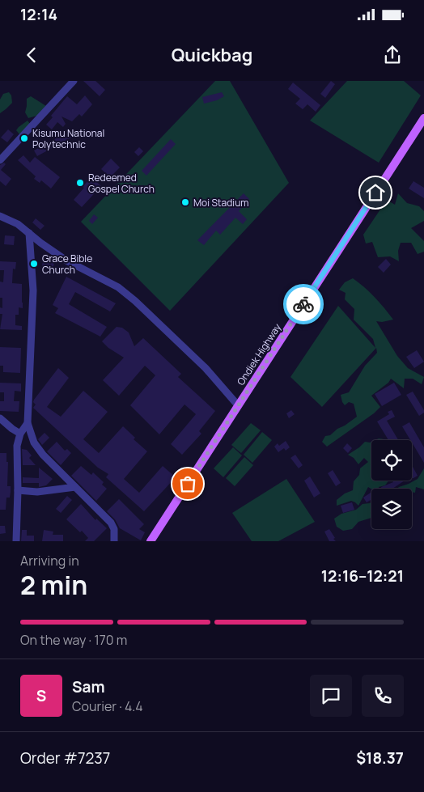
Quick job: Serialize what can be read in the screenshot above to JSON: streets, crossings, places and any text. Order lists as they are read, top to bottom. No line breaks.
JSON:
{"streets":{"main road":["Ondiek Highway"]},"places":["Kisumu National Polytechnic","Redeemed Gospel Church","Moi Stadium","Grace Bible Church"],"page":{"status":"12:14","header":"Quickbag","heading":["2 min","Arriving in","12:16–12:21"],"panel":["Sam","Courier · 4.4","Order #7237","$18.37"],"bar":"On the way · 170 m","round":"S"}}
